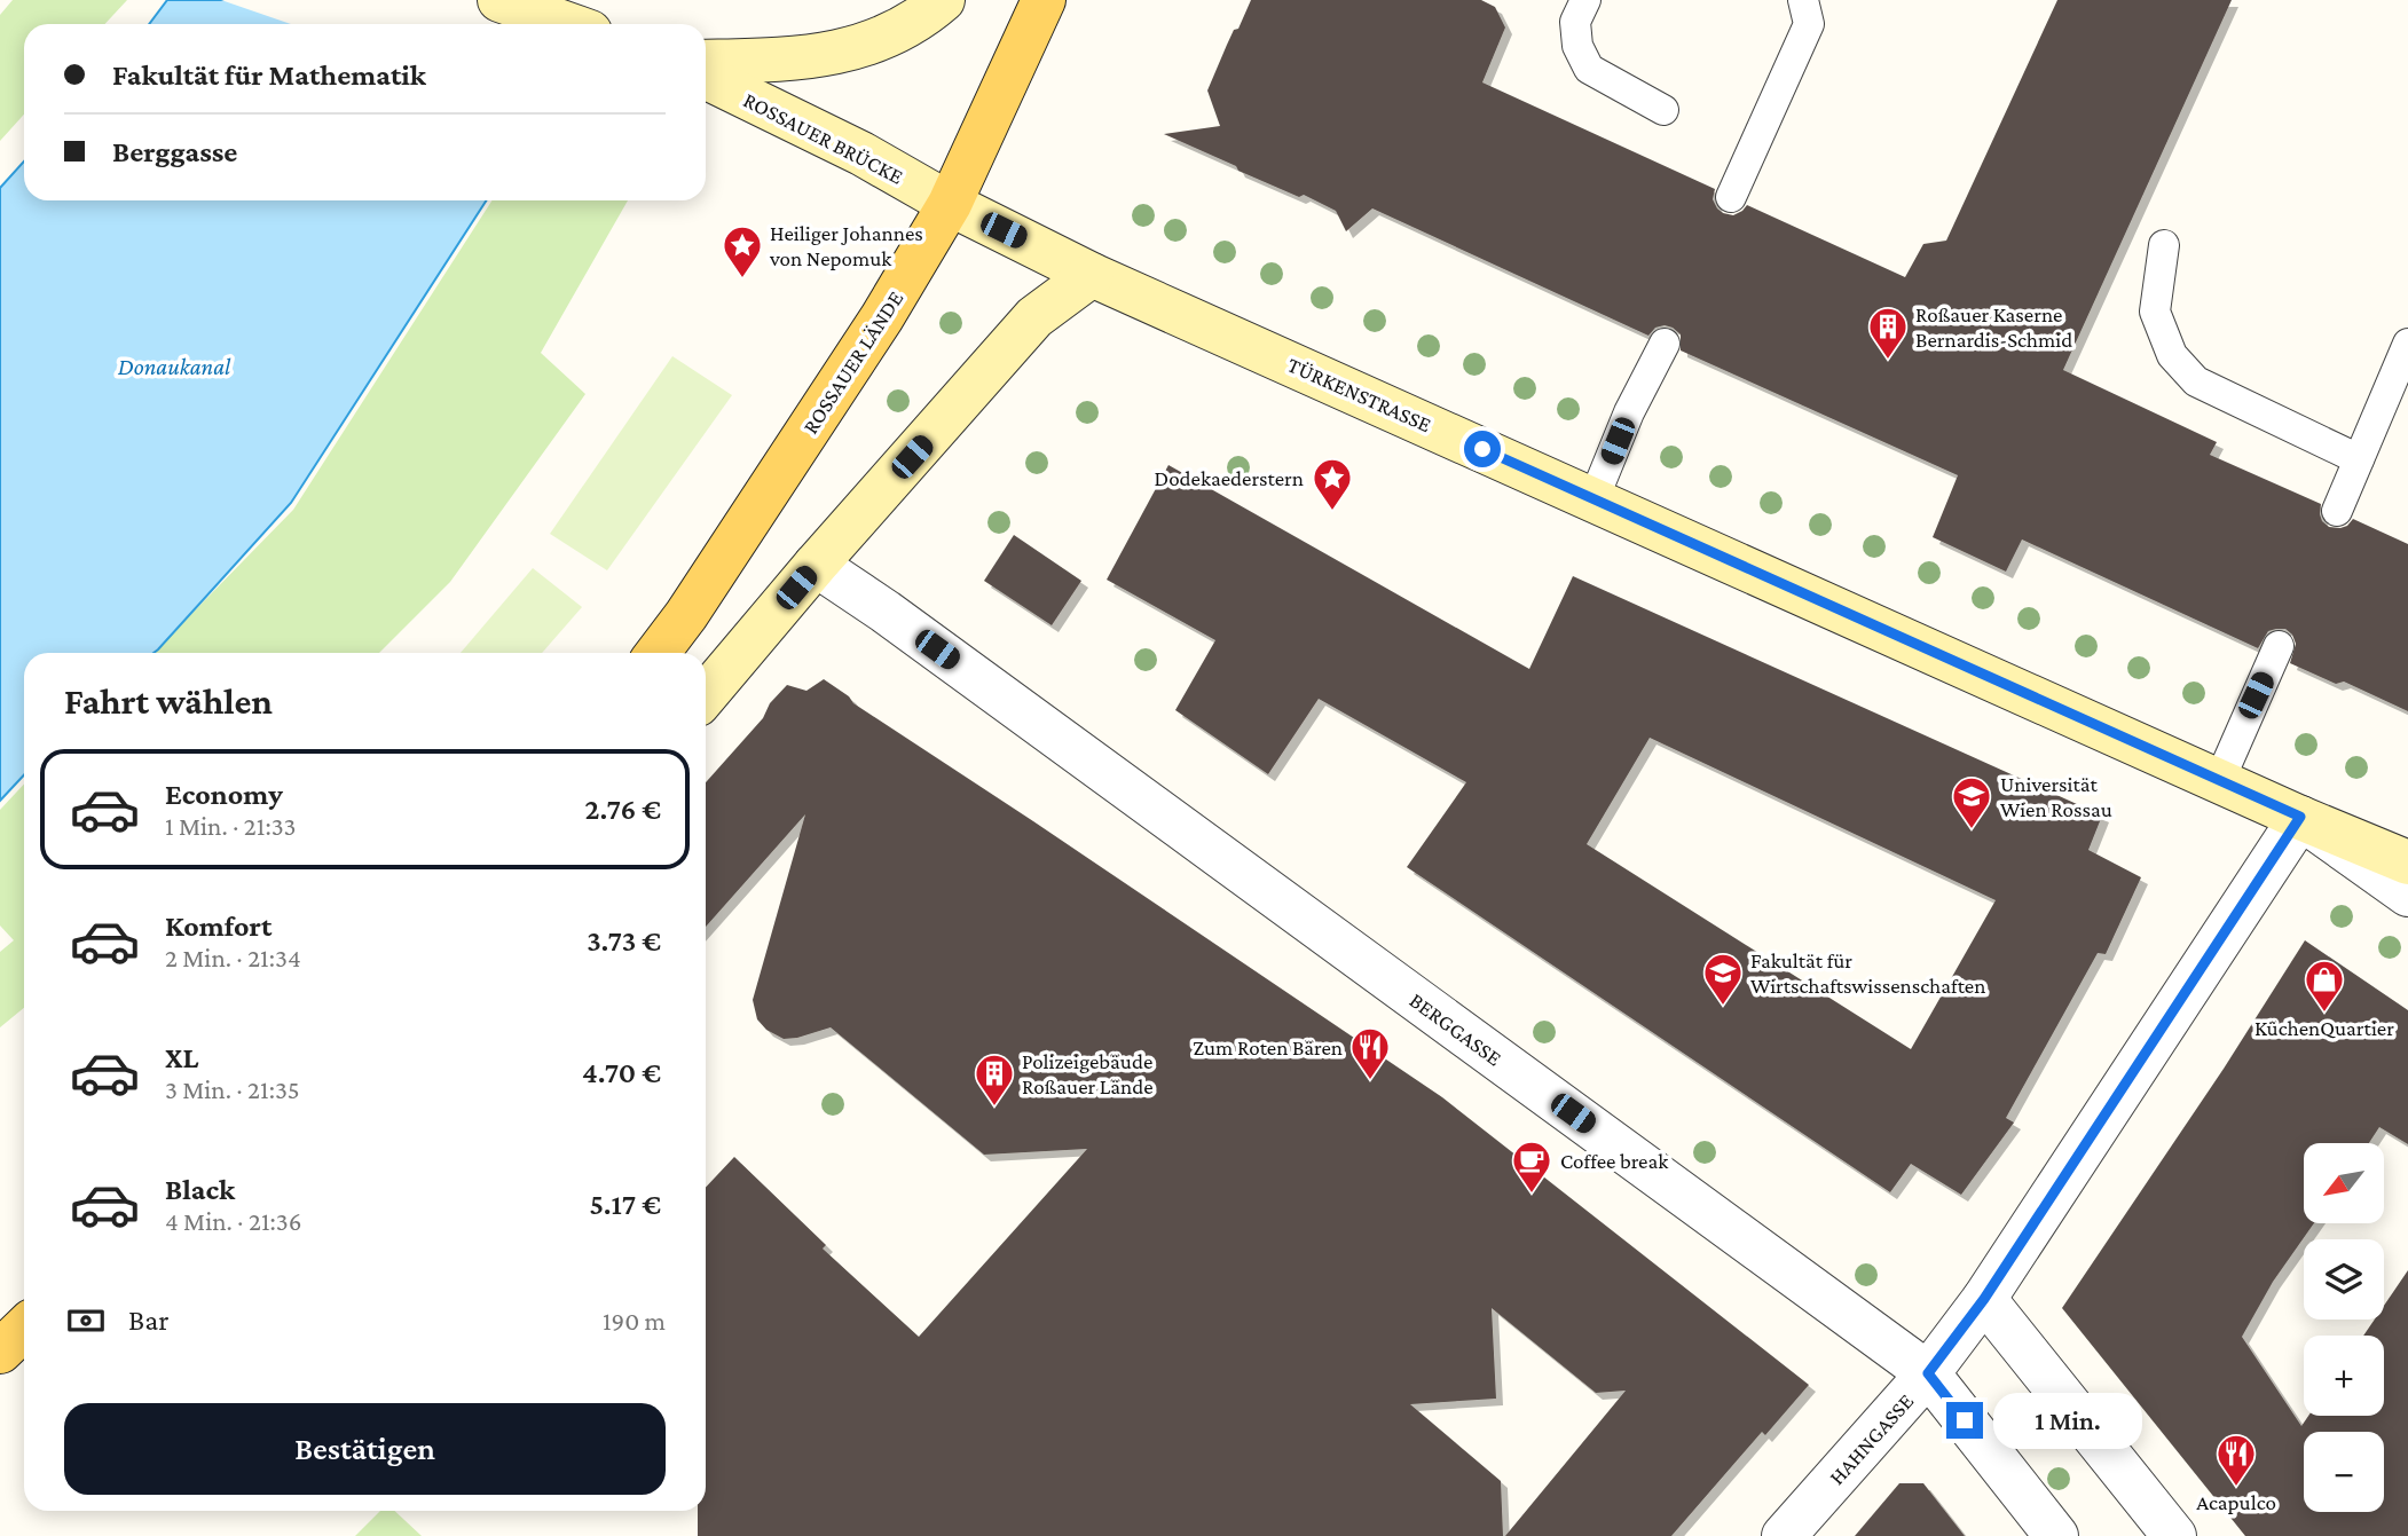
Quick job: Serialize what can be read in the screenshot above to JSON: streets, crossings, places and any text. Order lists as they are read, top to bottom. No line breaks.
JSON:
{"streets":{"main road":["ROSSAUER BRÜCKE","ROSSAUER LÄNDE","TÜRKENSTRASSE"],"street":["BERGGASSE","HAHNGASSE"]},"crossings":[["ROSSAUER BRÜCKE","ROSSAUER LÄNDE"],["ROSSAUER BRÜCKE","TÜRKENSTRASSE"],["ROSSAUER LÄNDE","TÜRKENSTRASSE"],["TÜRKENSTRASSE","HAHNGASSE"],["BERGGASSE","HAHNGASSE"]],"water":["Donaukanal"],"places":{"place":["Heiliger Johannes von Nepomuk","Dodekaederstern"],"building":["Roßauer Kaserne Bernardis-Schmid","Polizeigebäude Roßauer Lände"],"school or university":["Universität Wien Rossau","Fakultät für Wirtschaftswissenschaften"],"shop":["KüchenQuartier"],"restaurant":["Zum Roten Bären","Acapulco"],"cafe":["Coffee break"]},"north":"bottom left","page":{"banner":["Fakultät für Mathematik","Berggasse"],"heading":"Fahrt wählen","list":[{"name":"Economy","note":"1 Min. · 21:33","value":"2.76 €"},{"name":"Komfort","note":"2 Min. · 21:34","value":"3.73 €"},{"name":"XL","note":"3 Min. · 21:35","value":"4.70 €"},{"name":"Black","note":"4 Min. · 21:36","value":"5.17 €"}],"map_buttons":["+","−"],"pay":["Bar","190 m"],"buttons":"Bestätigen","bubble":"1 Min."}}
